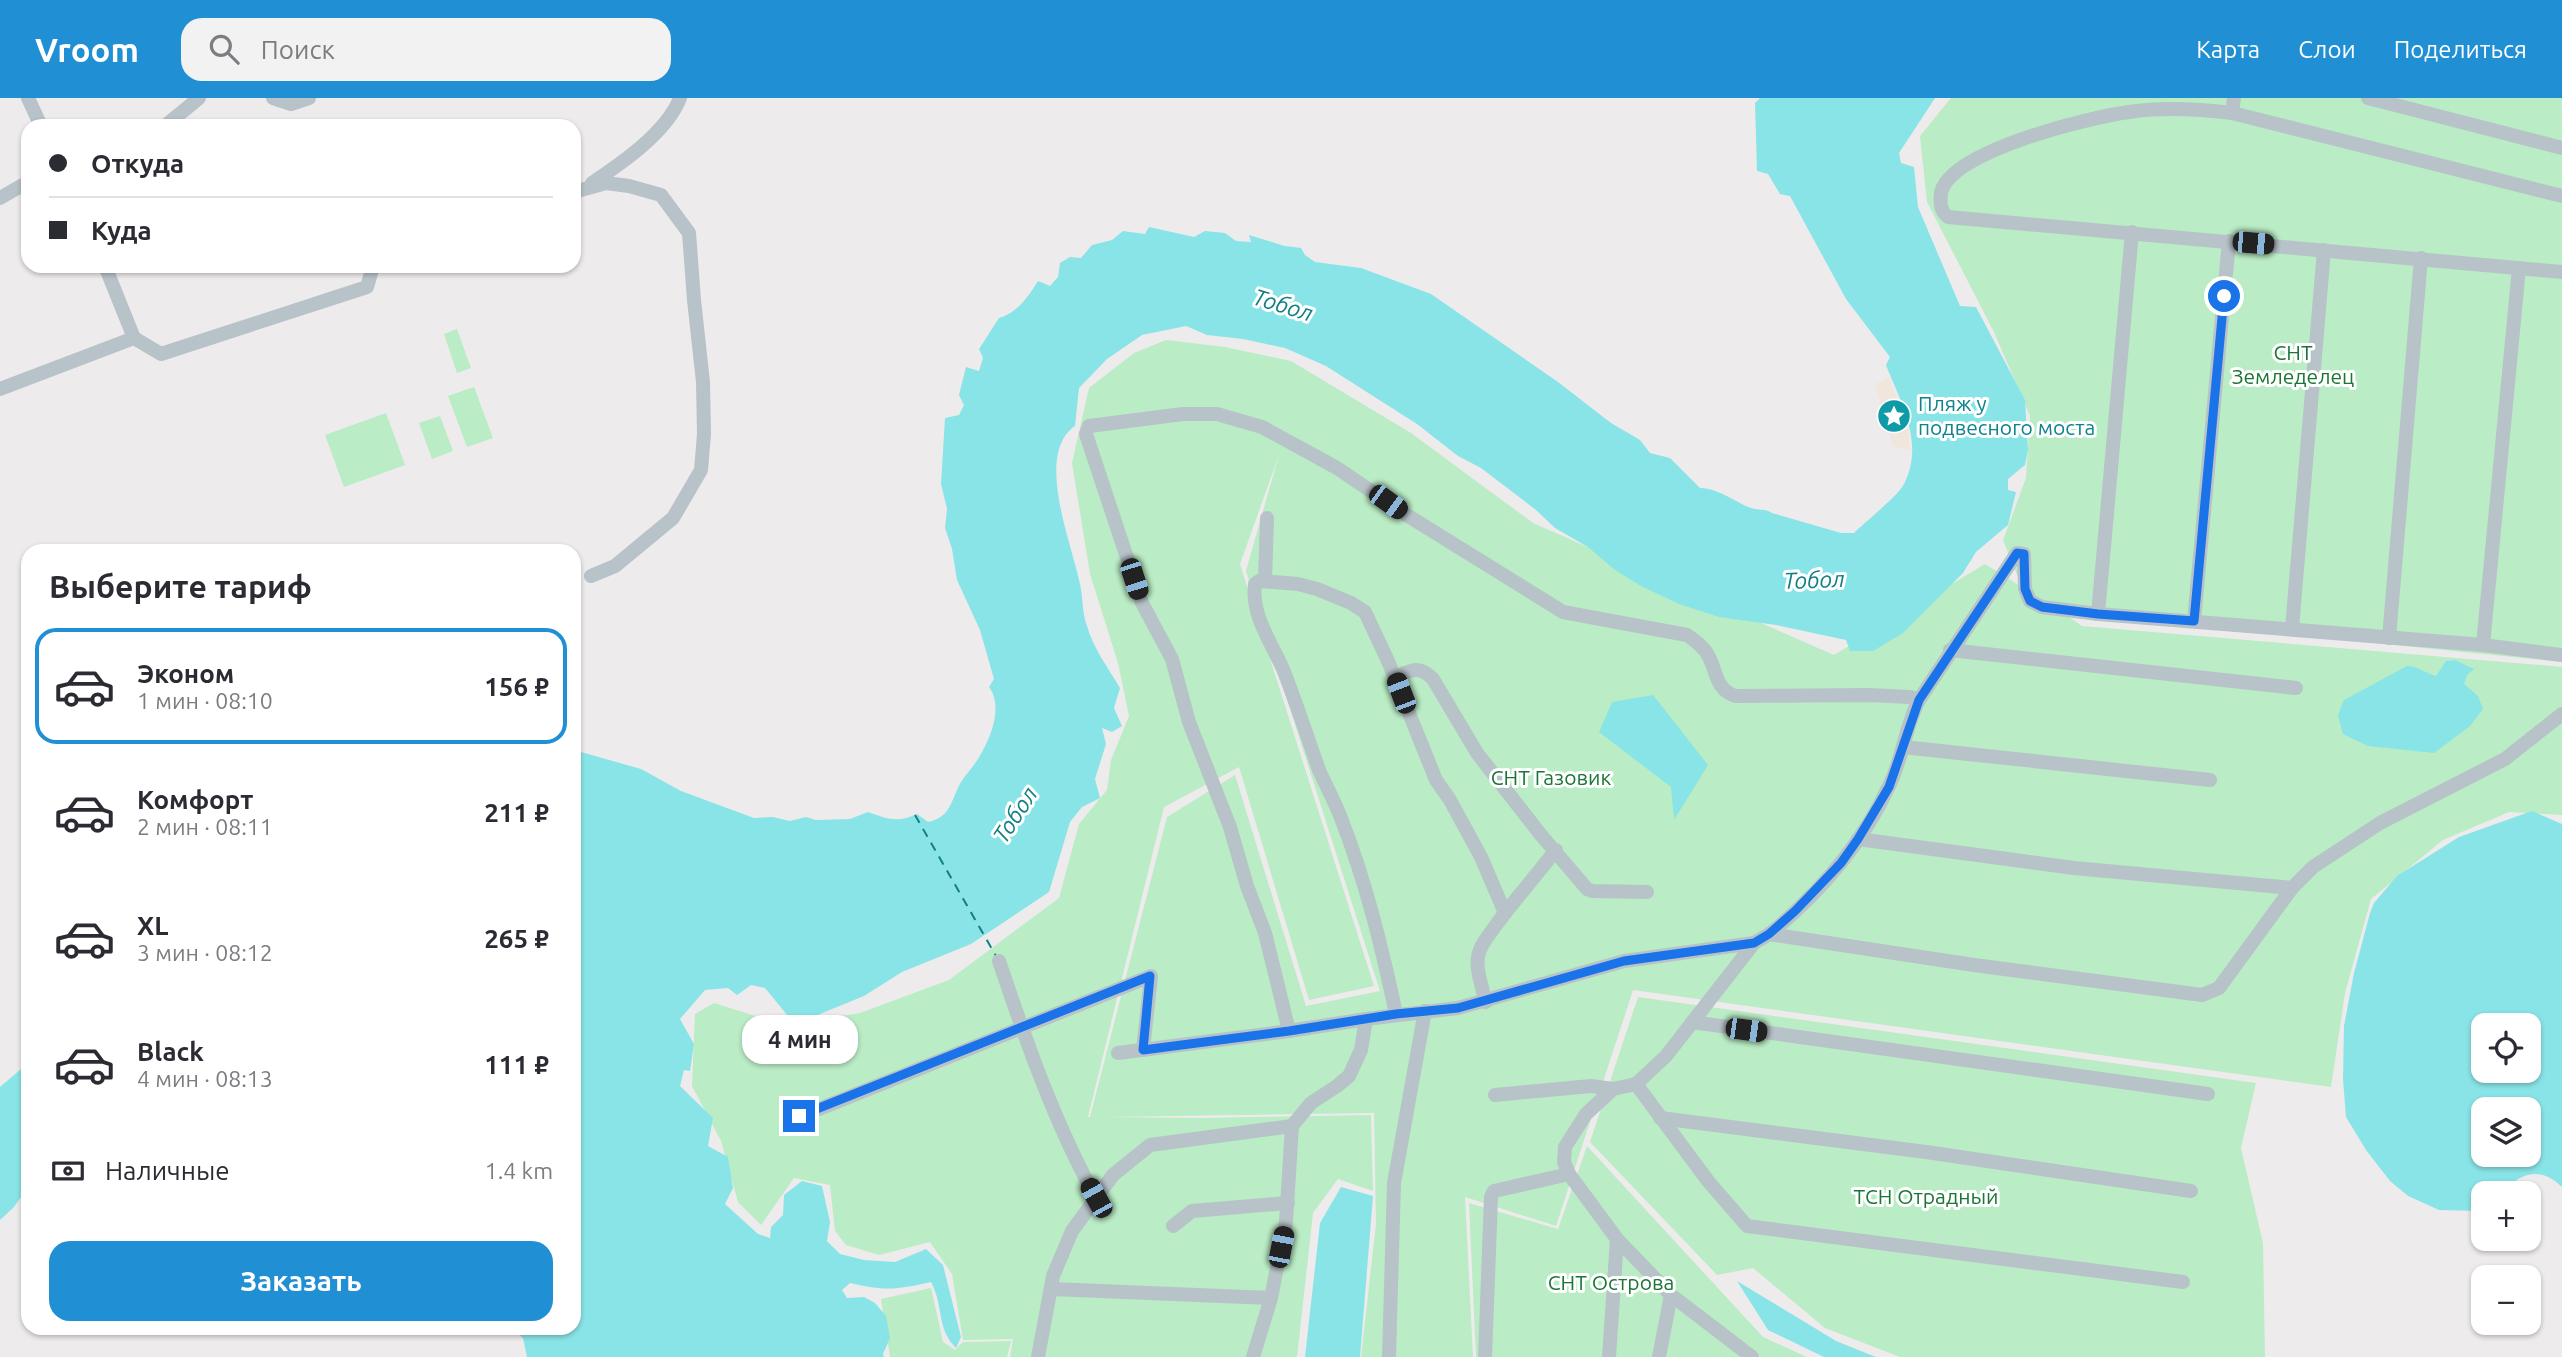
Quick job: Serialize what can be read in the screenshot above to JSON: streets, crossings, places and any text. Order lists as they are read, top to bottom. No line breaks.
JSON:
{"water":["Тобол"],"parks":["СНТ Земледелец","СНТ Газовик","ТСН Отрадный","СНТ Острова"],"places":{"place":["Пляж у подвесного моста"]},"page":{"header":"Vroom","search":"Поиск","nav":["Карта","Слои","Поделиться"],"banner":["Откуда","Куда"],"heading":"Выберите тариф","list":[{"name":"Эконом","note":"1 мин · 08:10","value":"156 ₽"},{"name":"Комфорт","note":"2 мин · 08:11","value":"211 ₽"},{"name":"XL","note":"3 мин · 08:12","value":"265 ₽"},{"name":"Black","note":"4 мин · 08:13","value":"111 ₽"}],"map_buttons":["+","−"],"bubble":"4 мин","pay":["Наличные","1.4 km"],"buttons":"Заказать"}}
